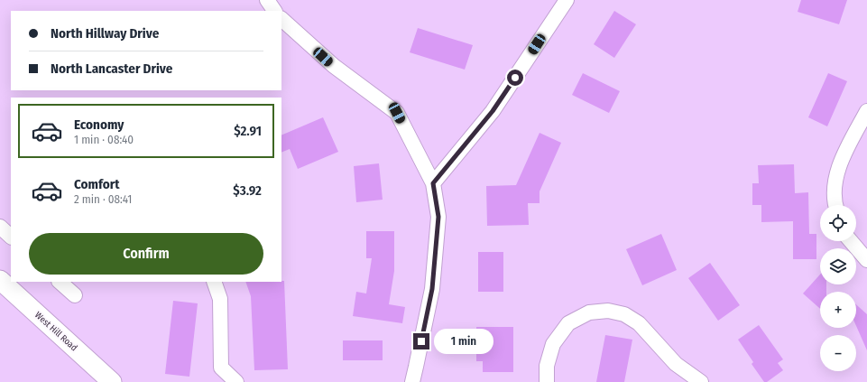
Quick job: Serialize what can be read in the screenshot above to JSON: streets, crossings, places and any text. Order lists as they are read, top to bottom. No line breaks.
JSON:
{"streets":{"street":["West Hill Road"]},"page":{"banner":["North Hillway Drive","North Lancaster Drive"],"list":[{"name":"Economy","note":"1 min · 08:40","value":"$2.91"},{"name":"Comfort","note":"2 min · 08:41","value":"$3.92"}],"map_buttons":["+","−"],"buttons":"Confirm","bubble":"1 min"}}
